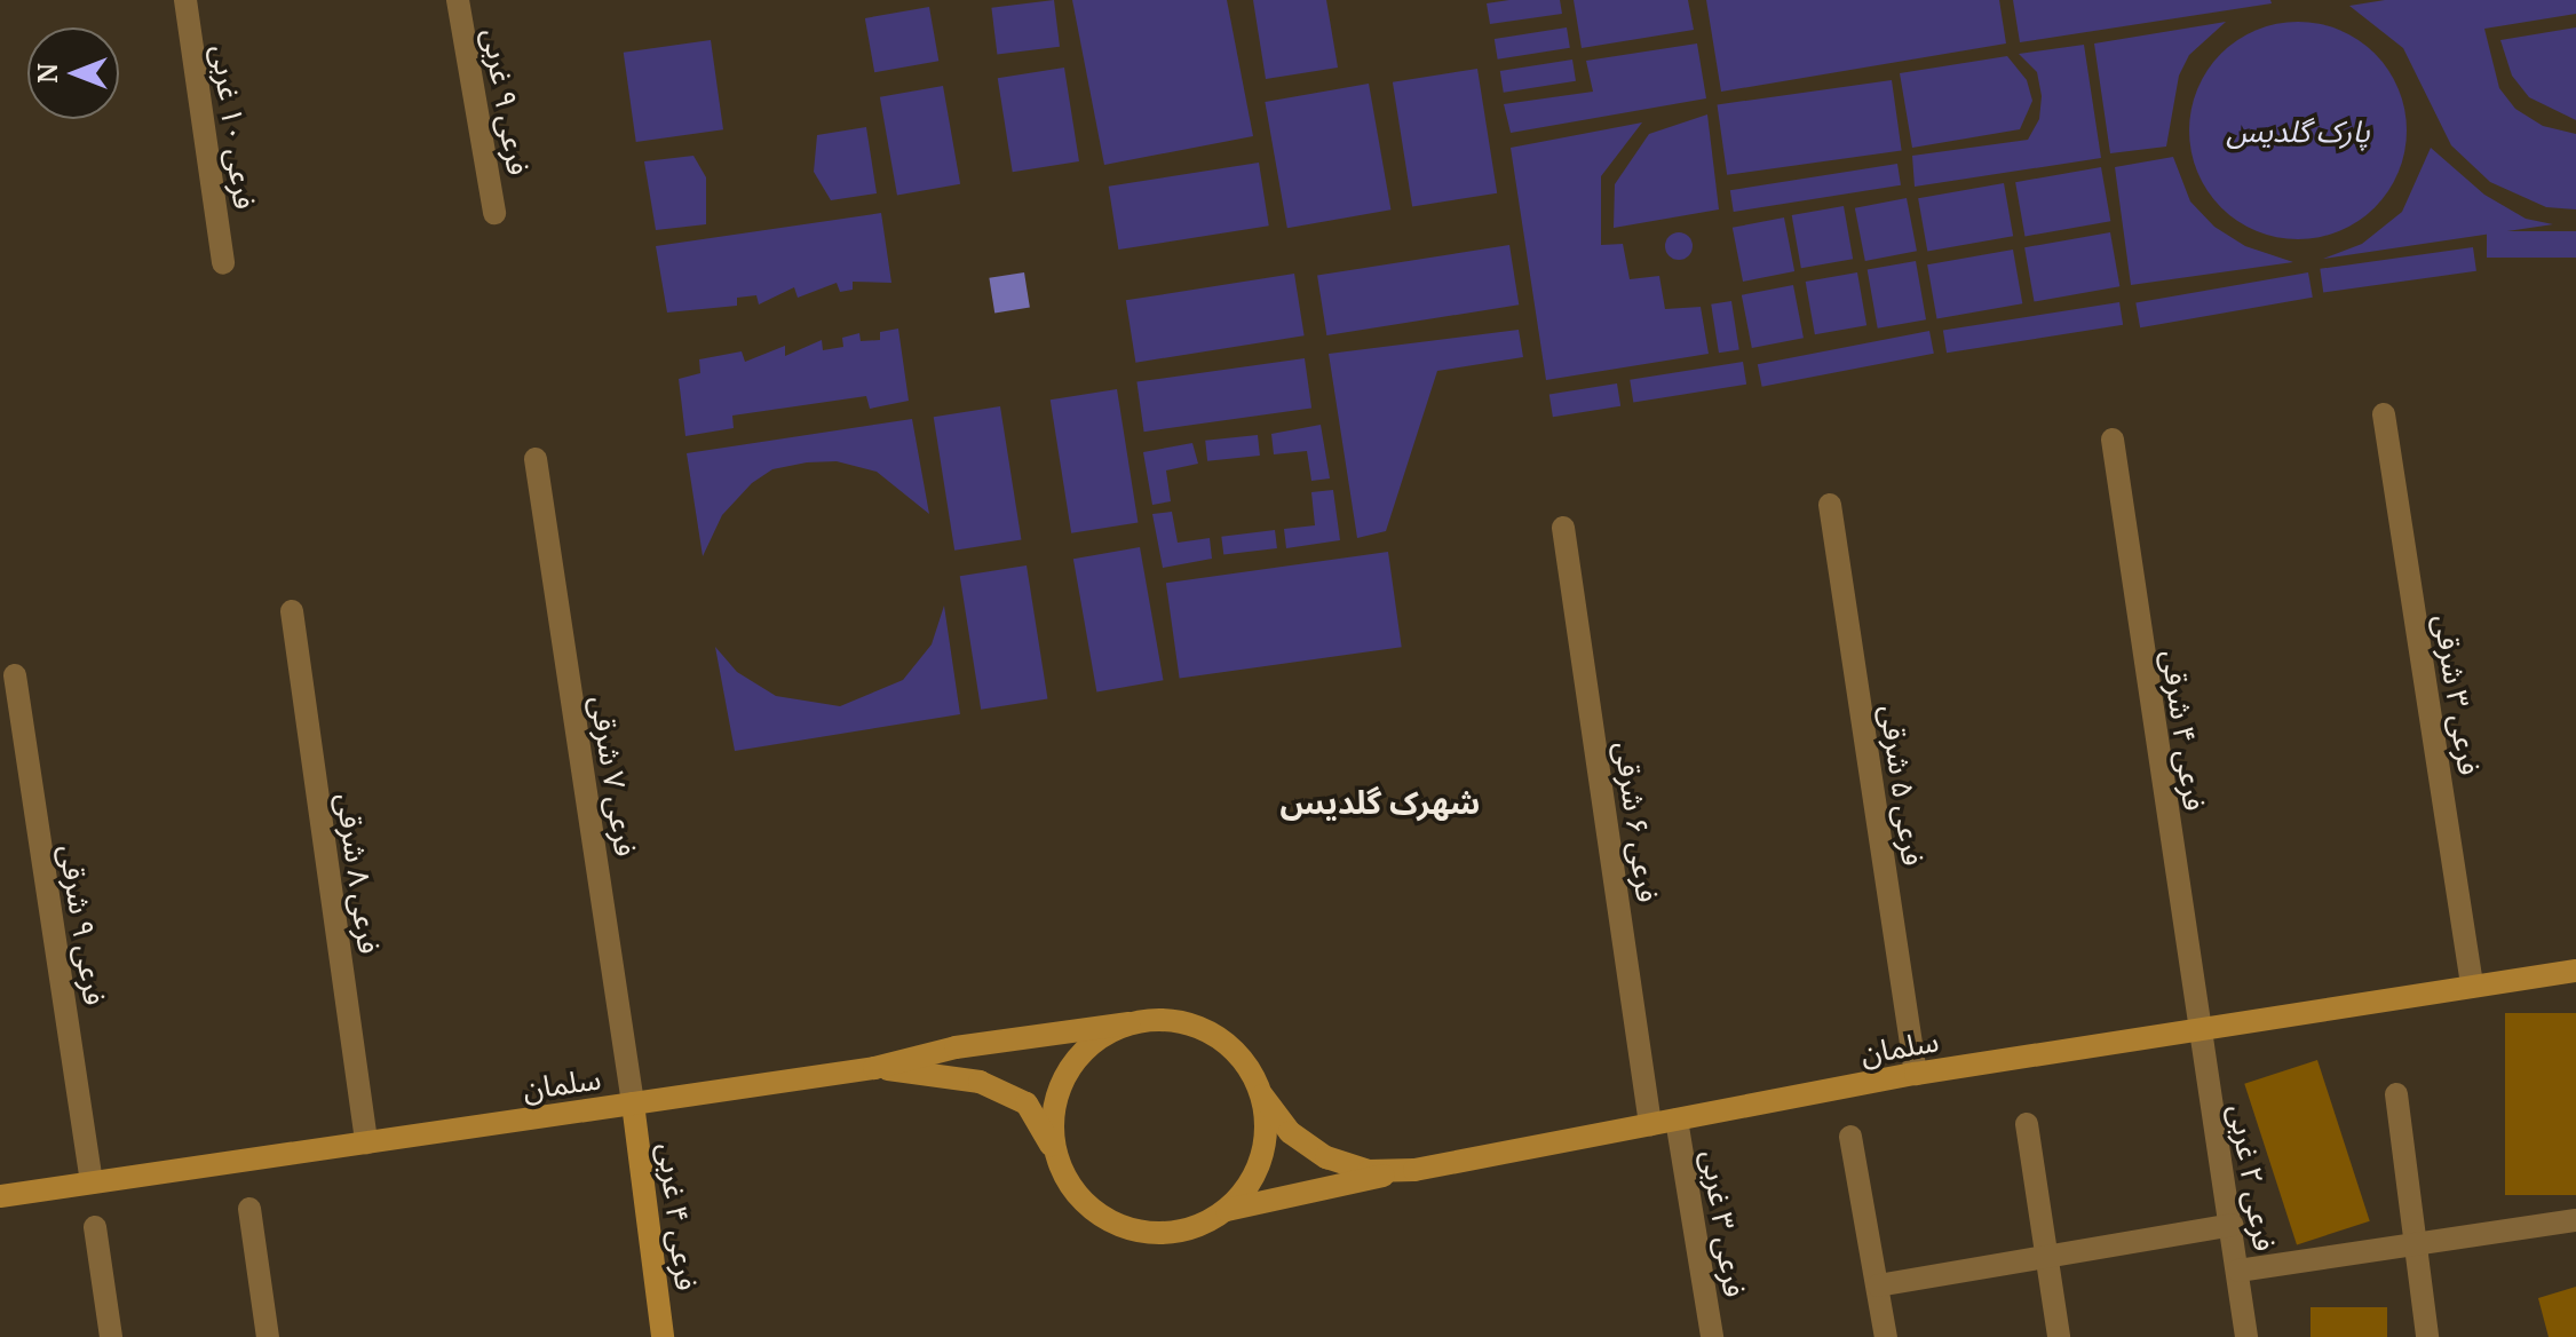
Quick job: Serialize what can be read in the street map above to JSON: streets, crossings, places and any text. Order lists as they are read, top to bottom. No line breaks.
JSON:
{"streets":{"street":["فرعی ۹ غربی","فرعی ۱۰ غربی","فرعی ۳ شرقی","فرعی ۴ شرقی","فرعی ۷ شرقی","فرعی ۵ شرقی","فرعی ۶ شرقی","فرعی ۸ شرقی","فرعی ۹ شرقی","سلمان","فرعی ۲ غربی","فرعی ۴ غربی","فرعی ۳ غربی"]},"crossings":[["فرعی ۳ شرقی","سلمان"],["فرعی ۴ شرقی","سلمان"],["فرعی ۴ شرقی","فرعی ۲ غربی"],["فرعی ۷ شرقی","سلمان"],["فرعی ۷ شرقی","فرعی ۴ غربی"],["فرعی ۵ شرقی","سلمان"],["فرعی ۶ شرقی","سلمان"],["فرعی ۸ شرقی","سلمان"],["فرعی ۹ شرقی","سلمان"],["سلمان","فرعی ۲ غربی"],["سلمان","فرعی ۴ غربی"],["سلمان","فرعی ۳ غربی"]],"districts":["شهرک گلدیس"],"parks":["پارک گلدیس"],"north":"left"}
